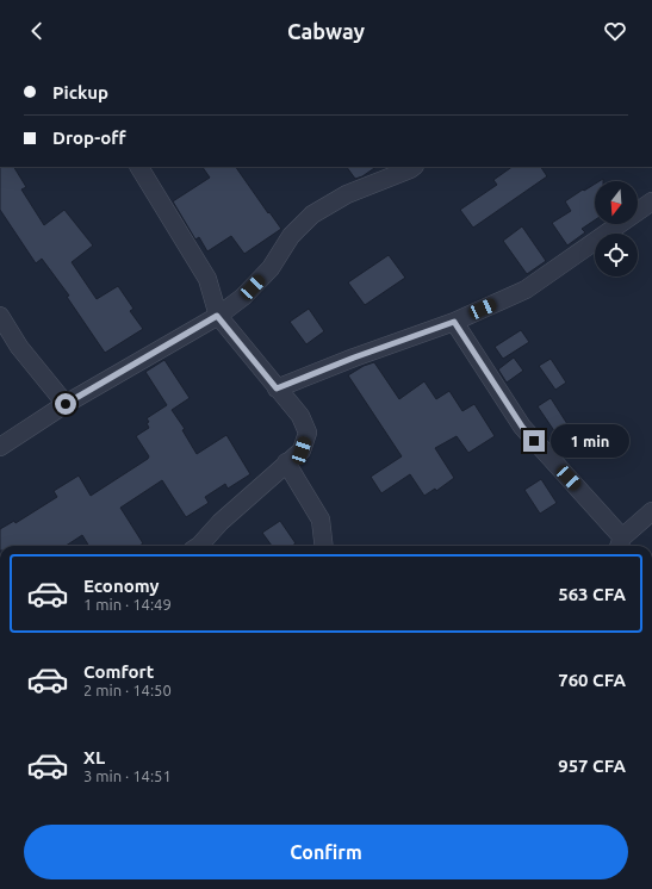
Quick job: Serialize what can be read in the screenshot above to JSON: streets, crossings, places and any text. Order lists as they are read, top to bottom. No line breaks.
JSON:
{"north":"bottom","page":{"header":"Cabway","banner":["Pickup","Drop-off"],"bubble":"1 min","list":[{"name":"Economy","note":"1 min · 14:49","value":"563 CFA"},{"name":"Comfort","note":"2 min · 14:50","value":"760 CFA"},{"name":"XL","note":"3 min · 14:51","value":"957 CFA"}],"buttons":"Confirm"}}
